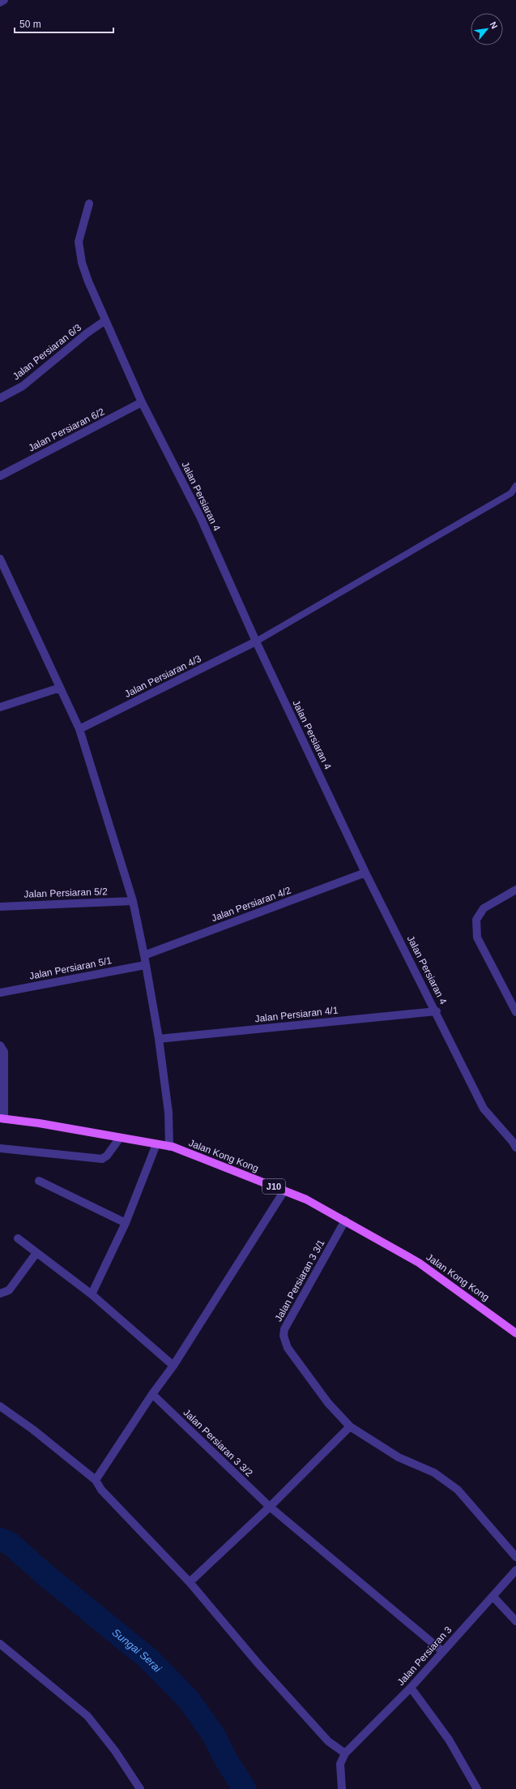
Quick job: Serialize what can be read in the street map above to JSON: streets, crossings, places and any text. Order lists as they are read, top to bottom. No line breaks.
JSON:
{"streets":{"main road":["Jalan Kong Kong","J10"],"street":["Jalan Persiaran 6/3","Jalan Persiaran 6/2","Jalan Persiaran 4","Jalan Persiaran 4/3","Jalan Persiaran 5/2","Jalan Persiaran 4/2","Jalan Persiaran 5/1","Jalan Persiaran 4/1","Jalan Persiaran 3 3/1","Jalan Persiaran 3 3/2","Jalan Persiaran 3"]},"crossings":[["Jalan Persiaran 6/3","Jalan Persiaran 4"],["Jalan Persiaran 6/2","Jalan Persiaran 4"],["Jalan Persiaran 4","Jalan Persiaran 4/3"],["Jalan Persiaran 4","Jalan Persiaran 4/2"],["Jalan Persiaran 4","Jalan Persiaran 4/1"],["Jalan Kong Kong","Jalan Persiaran 3 3/1"],["Jalan Persiaran 3 3/2","Jalan Persiaran 3"]],"water":["Sungai Serai"],"scale_bar":"50 m","north":"top right"}
